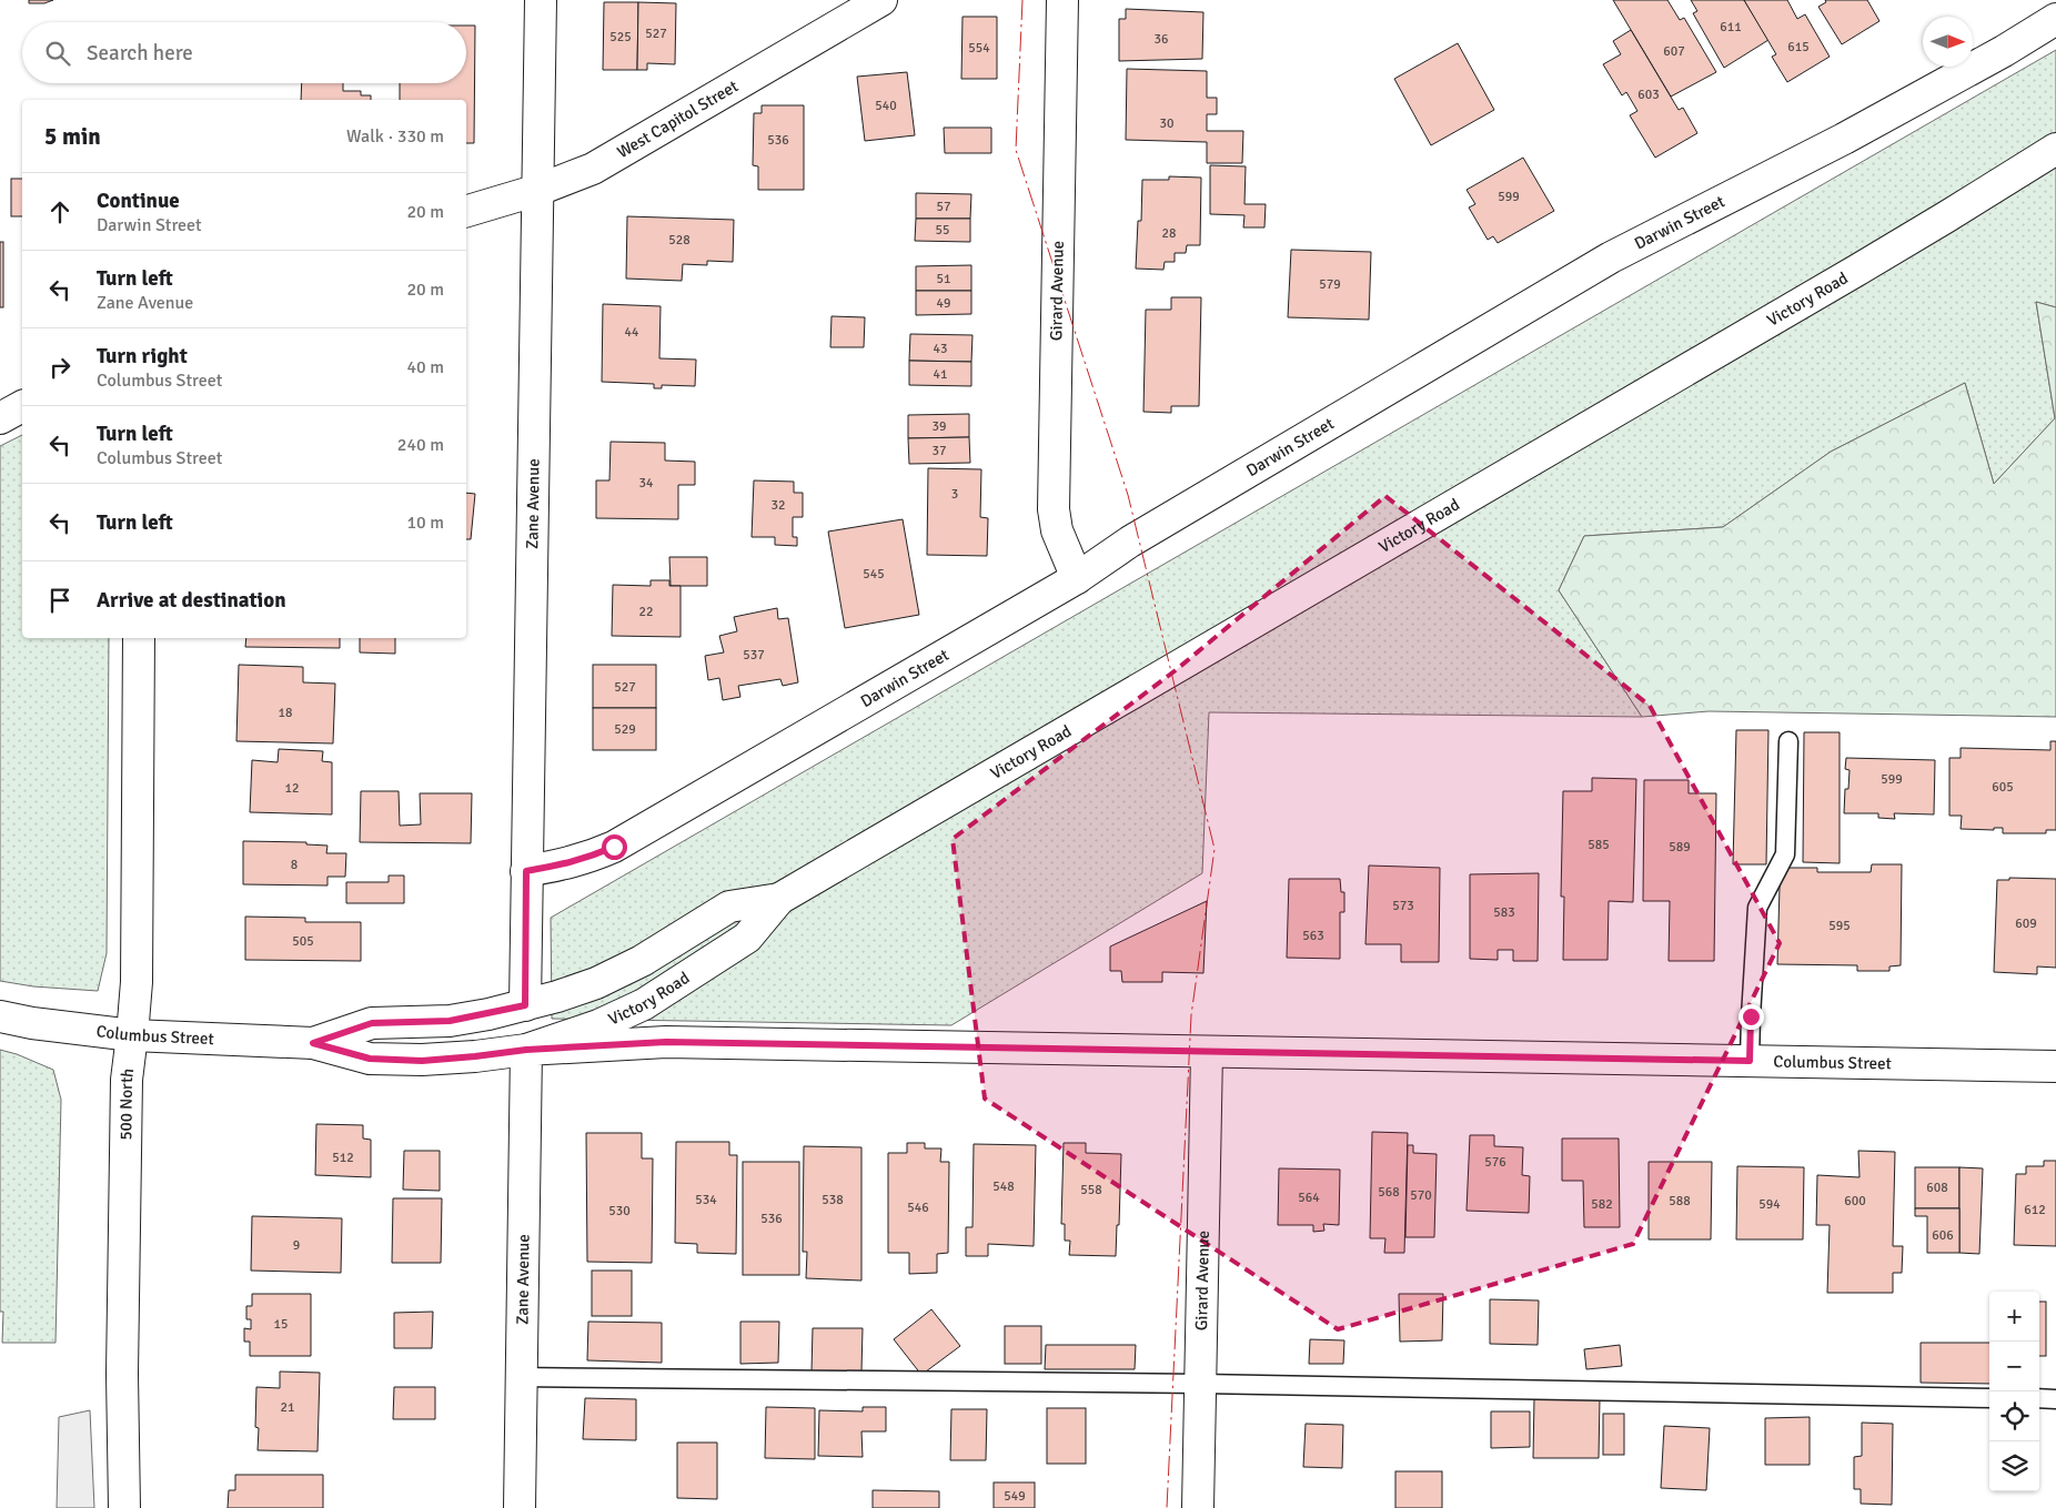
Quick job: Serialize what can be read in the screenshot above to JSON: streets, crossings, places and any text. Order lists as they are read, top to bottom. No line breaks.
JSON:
{"streets":{"street":["West Capitol Street","Darwin Street","Girard Avenue","Victory Road","Zane Avenue","Columbus Street","500 North"]},"crossings":[["West Capitol Street","Zane Avenue"],["Darwin Street","Girard Avenue"],["Darwin Street","Zane Avenue"],["Girard Avenue","Columbus Street"],["Victory Road","Zane Avenue"],["Victory Road","Columbus Street"],["Zane Avenue","Columbus Street"],["Columbus Street","500 North"]],"house_numbers":["611","527","525","36","615","554","607","603","540","30","536","599","57","55","28","528","51","579","49","44","43","41","39","37","34","3","32","545","22","537","527","18","529","599","605","12","585","589","8","573","583","609","595","563","505","512","576","548","608","558","568","570","564","534","538","588","600","582","594","546","612","530","536","606","9","15","21","549"],"north":"right","page":{"search":"Search here","heading":["5 min","Walk · 330 m"],"list":[["Continue","Darwin Street","20 m"],["Turn left","Zane Avenue","20 m"],["Turn right","Columbus Street","40 m"],["Turn left","Columbus Street","240 m"],["Turn left","10 m"],"Arrive at destination"],"map_buttons":["+","−"]}}
